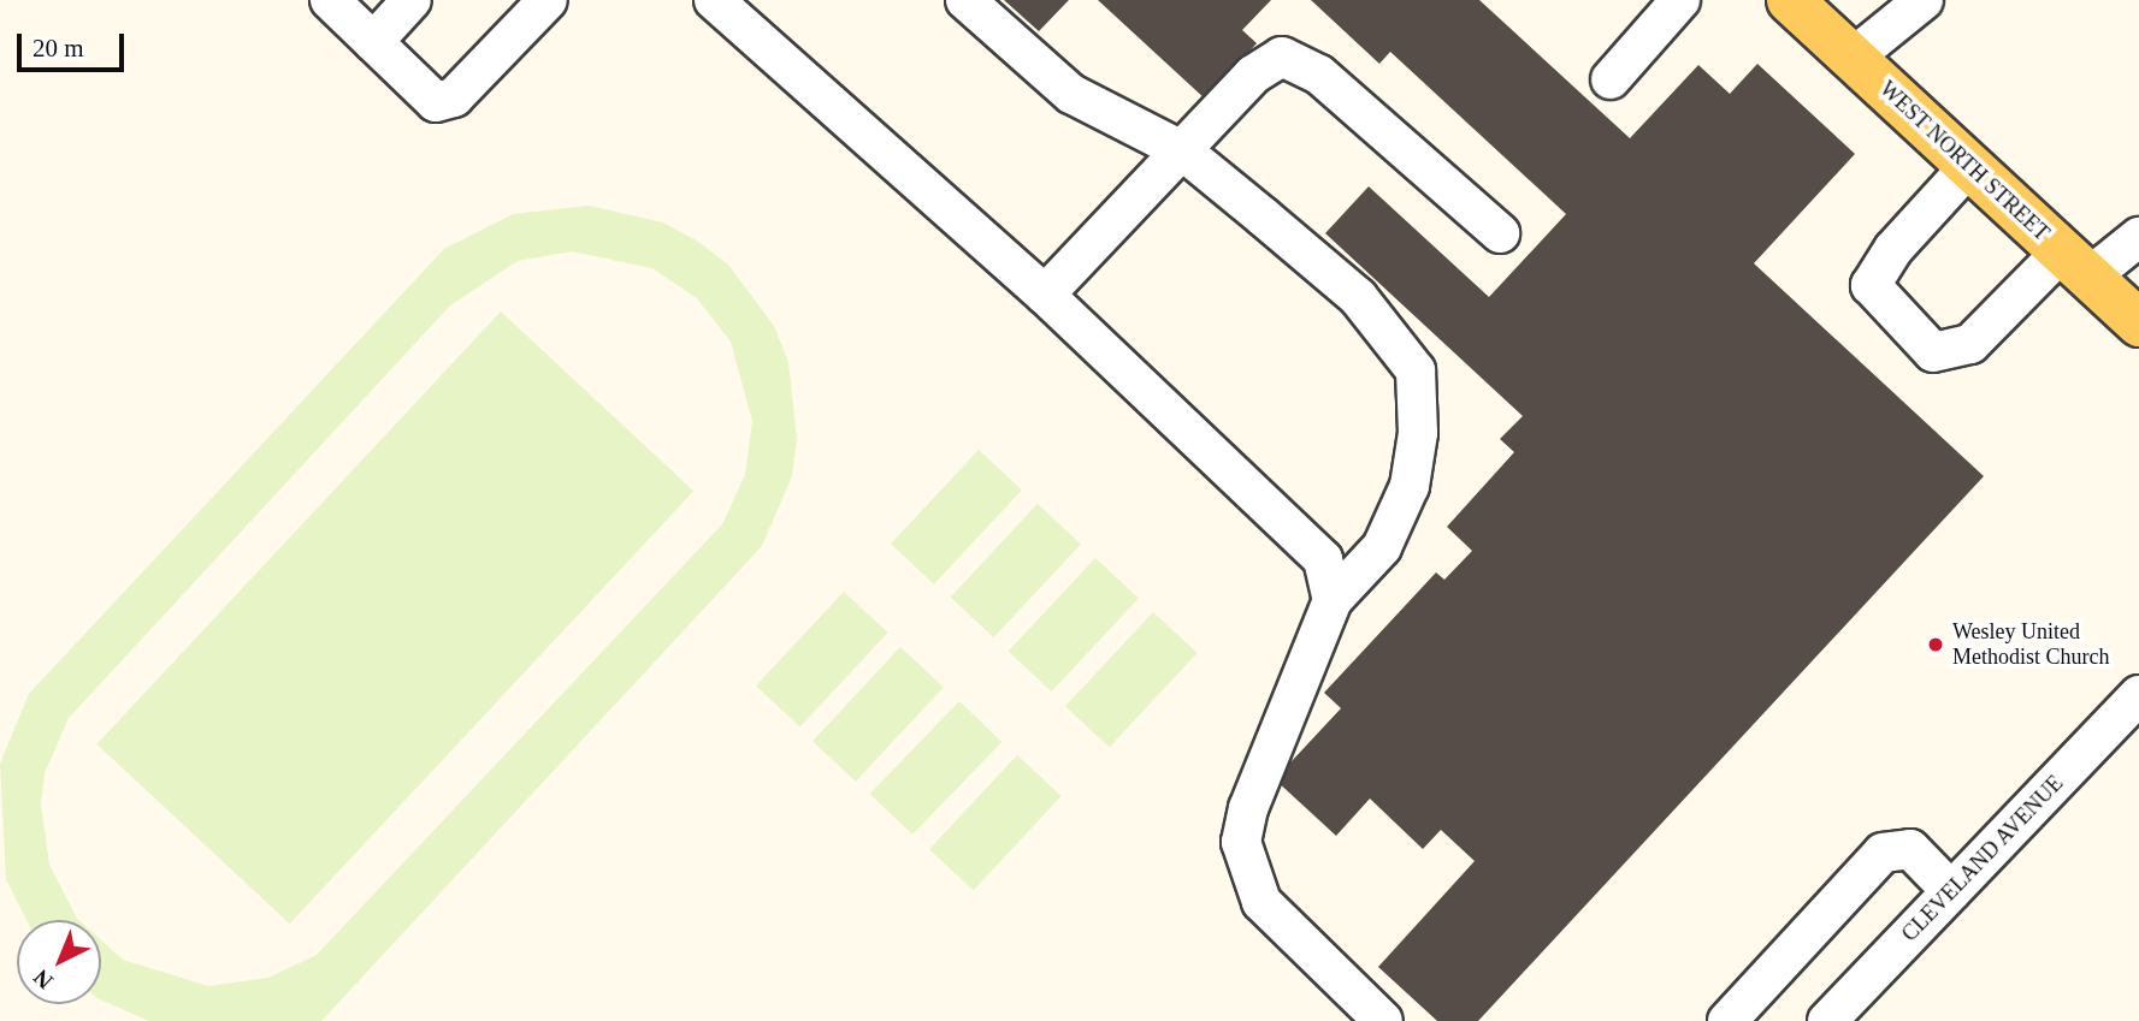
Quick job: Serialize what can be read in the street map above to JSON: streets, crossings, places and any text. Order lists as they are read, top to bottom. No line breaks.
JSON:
{"streets":{"main road":["WEST NORTH STREET"],"street":["CLEVELAND AVENUE"]},"places":["Wesley United Methodist Church"],"scale_bar":"20 m","north":"bottom left"}
